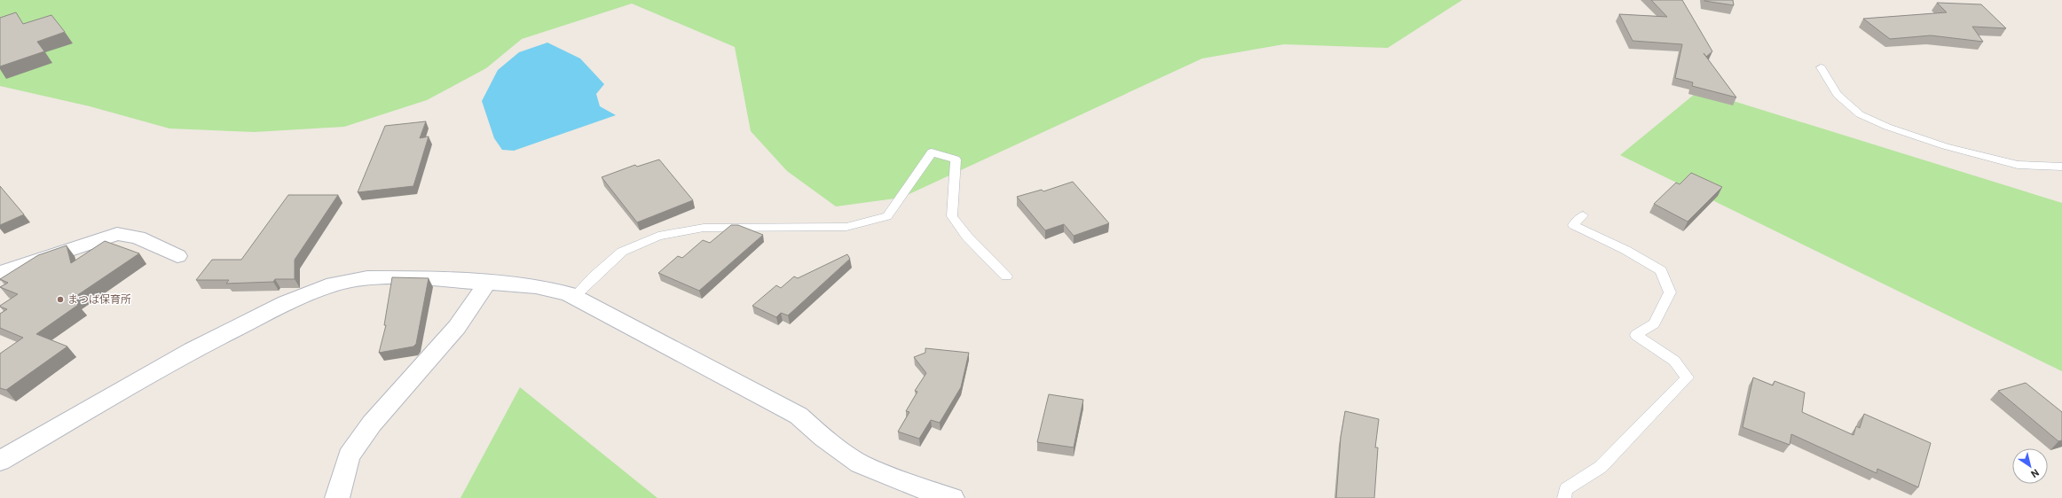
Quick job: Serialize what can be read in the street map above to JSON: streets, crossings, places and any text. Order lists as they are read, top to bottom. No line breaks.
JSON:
{"places":["まつば保育所"],"north":"bottom right"}
